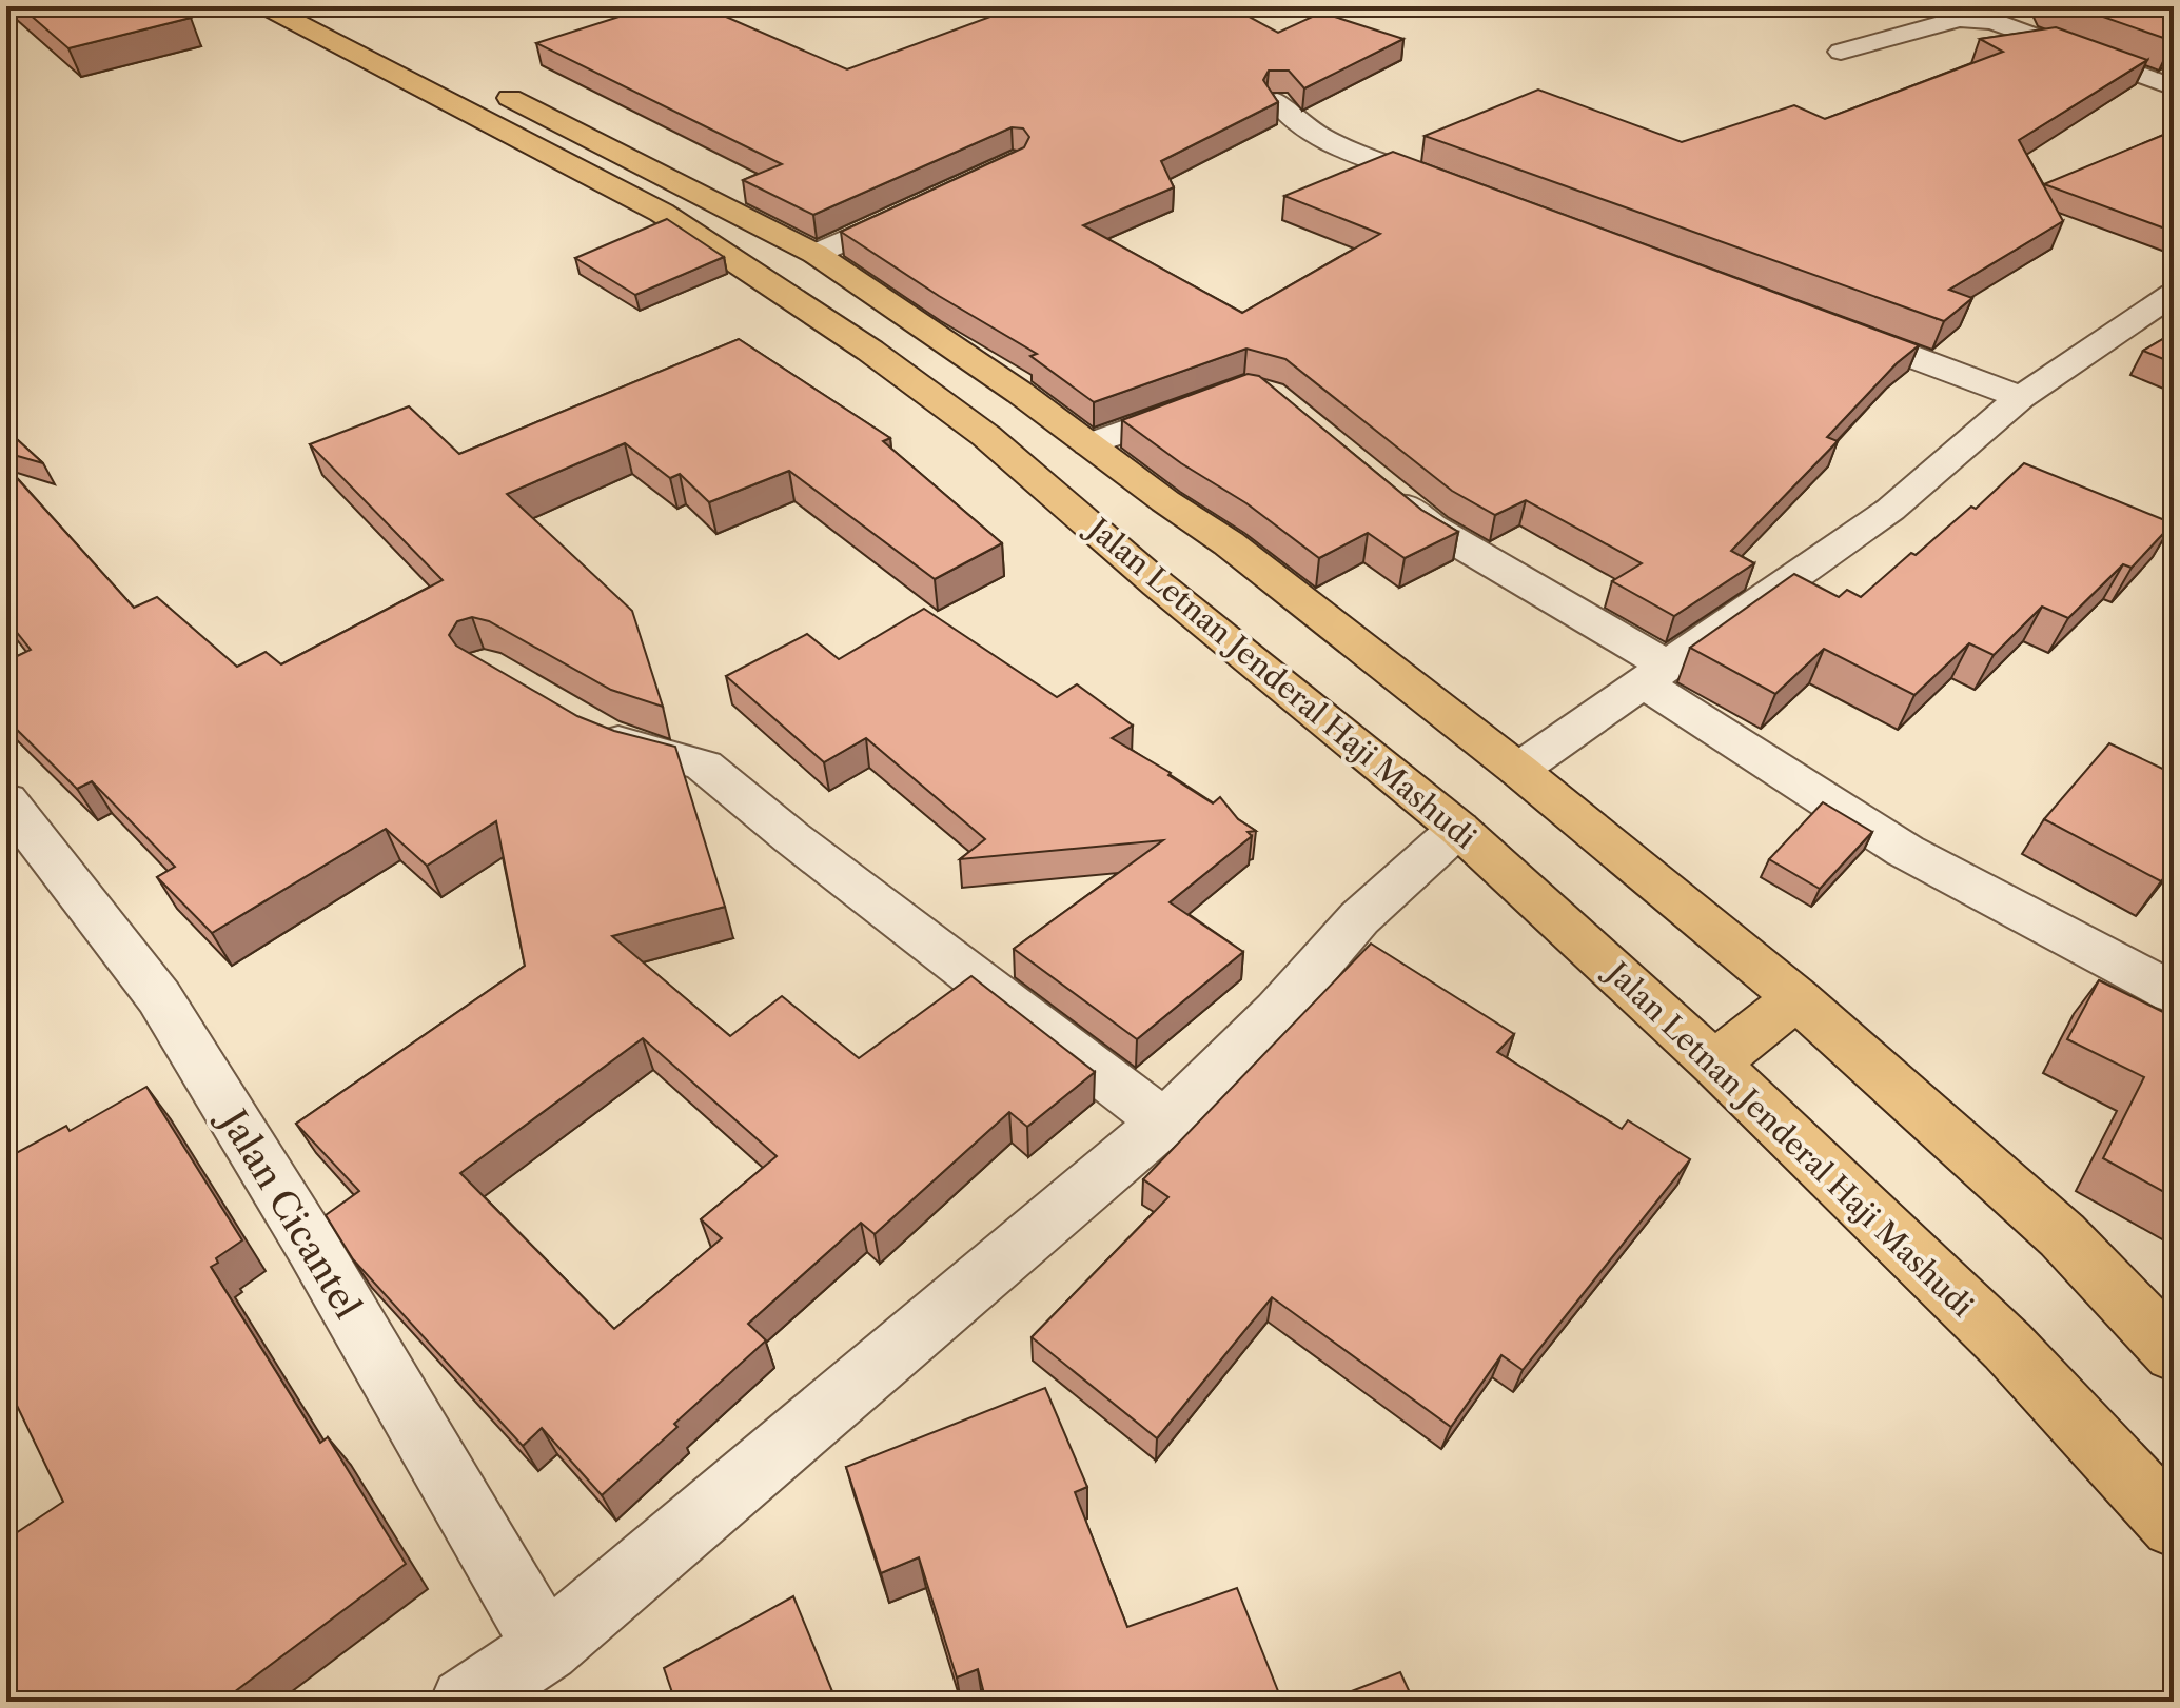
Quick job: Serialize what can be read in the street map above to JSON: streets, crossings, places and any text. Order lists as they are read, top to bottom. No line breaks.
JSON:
{"streets":{"main road":["Jalan Letnan Jenderal Haji Mashudi"],"street":["Jalan Cicantel"]}}
